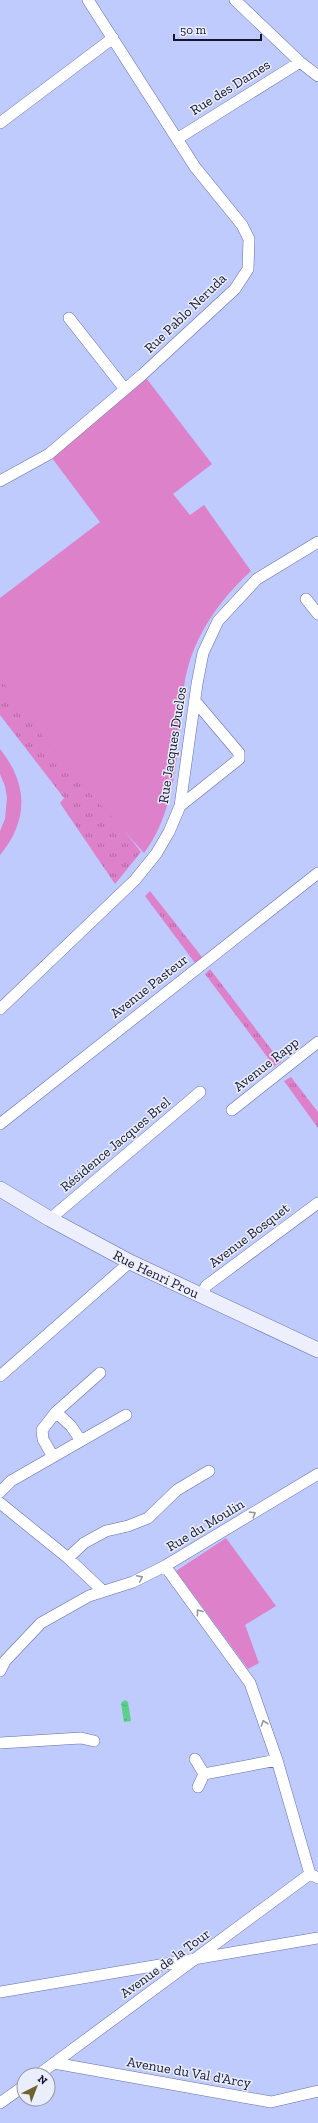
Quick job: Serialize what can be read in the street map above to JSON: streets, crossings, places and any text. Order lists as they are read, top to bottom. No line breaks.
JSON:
{"streets":{"street":["Rue des Dames","Rue Pablo Neruda","Rue Jacques Duclos","Avenue Pasteur","Avenue Rapp","Résidence Jacques Brel","Avenue Bosquet","Rue Henri Prou","Rue du Moulin","Avenue de la Tour","Avenue du Val d'Arcy"]},"crossings":[["Rue des Dames","Rue Pablo Neruda"],["Résidence Jacques Brel","Rue Henri Prou"],["Avenue Bosquet","Rue Henri Prou"],["Avenue de la Tour","Avenue du Val d'Arcy"]],"scale_bar":"50 m","north":"top right"}
